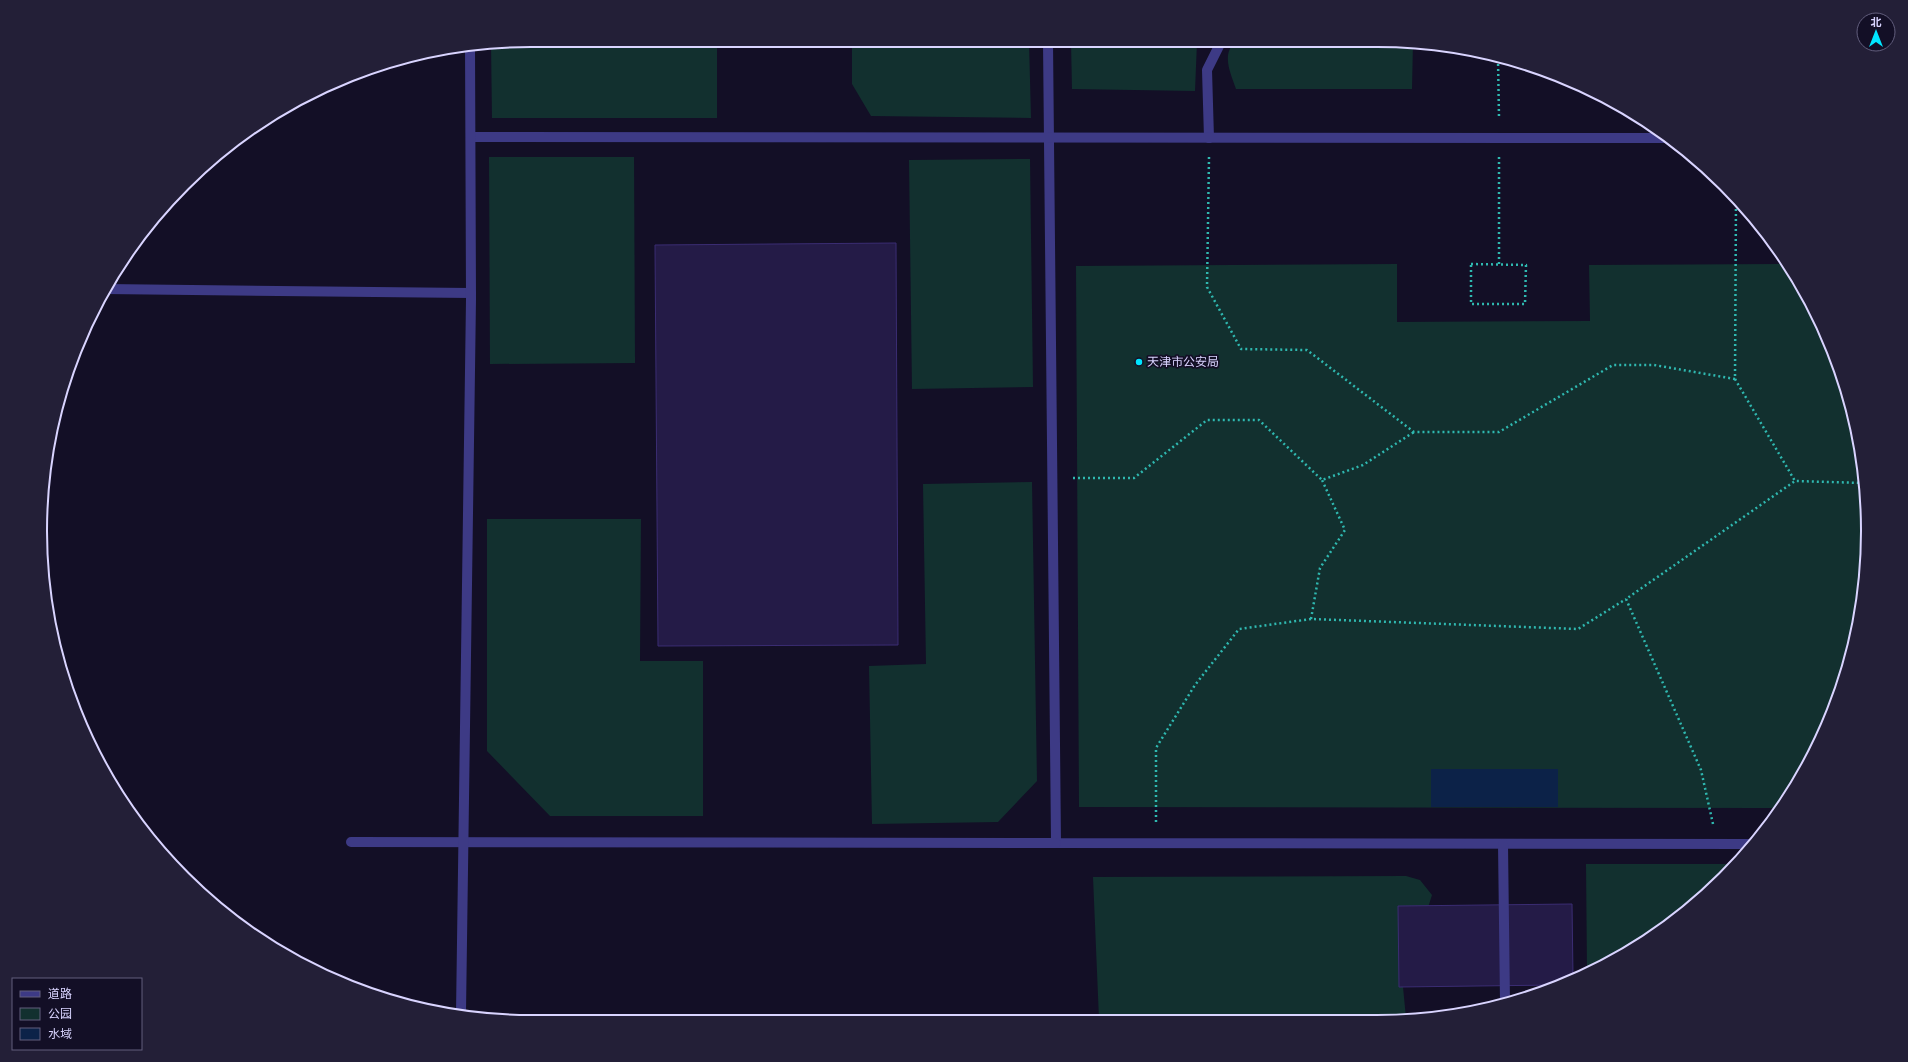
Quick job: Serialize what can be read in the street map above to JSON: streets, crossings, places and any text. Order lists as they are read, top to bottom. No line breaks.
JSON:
{"places":["天津市公安局"],"legend":["道路","公园","水域"],"north":"top"}
